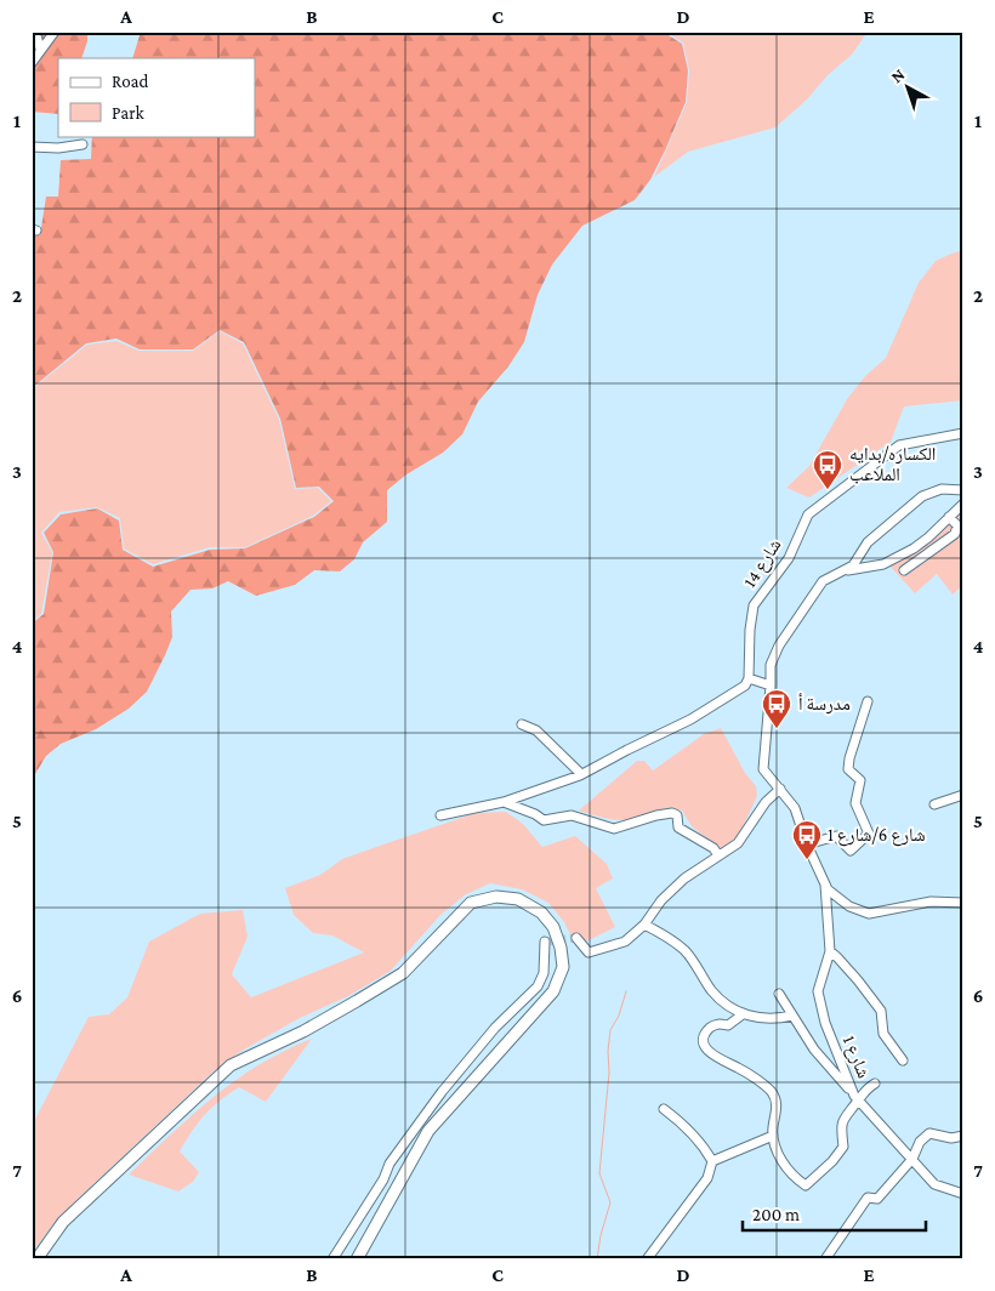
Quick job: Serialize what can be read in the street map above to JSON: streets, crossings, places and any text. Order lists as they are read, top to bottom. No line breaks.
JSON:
{"streets":{"street":["شارع 14","شارع 1"]},"places":{"bus stop":["الكساره/بدايه الملاعب","مدرسة أ","شارع 6/شارع 1"]},"legend":["Road","Park"],"scale_bar":"200 m","north":"top left","grid":{"columns":["A","B","C","D","E"],"rows":["1","2","3","4","5","6","7"]}}
